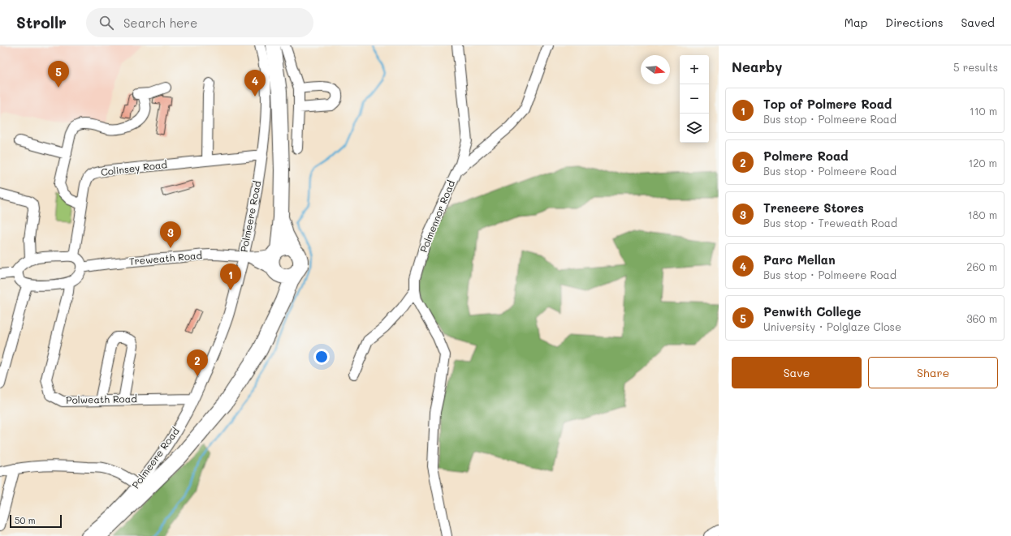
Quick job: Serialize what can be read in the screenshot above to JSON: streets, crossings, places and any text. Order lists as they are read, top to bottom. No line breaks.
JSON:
{"streets":{"street":["Colinsey Road","Polmeere Road","Polmennor Road","Treweath Road","Polweath Road"]},"crossings":[["Colinsey Road","Polmeere Road"],["Polmeere Road","Treweath Road"],["Polmeere Road","Polweath Road"]],"scale_bar":"50 m","north":"right","page":{"header":"Strollr","search":"Search here","nav":["Map","Directions","Saved"],"heading":["Nearby","5 results"],"map_buttons":["+","−"],"pins":["5","4","3","1","2"],"list":[{"mark":"1","name":"Top of Polmere Road","note":"Bus stop · Polmeere Road","value":"110 m"},{"mark":"2","name":"Polmere Road","note":"Bus stop · Polmeere Road","value":"120 m"},{"mark":"3","name":"Treneere Stores","note":"Bus stop · Treweath Road","value":"180 m"},{"mark":"4","name":"Parc Mellan","note":"Bus stop · Polmeere Road","value":"260 m"},{"mark":"5","name":"Penwith College","note":"University · Polglaze Close","value":"360 m"}],"buttons":["Save","Share"],"scale":"50 m"}}
